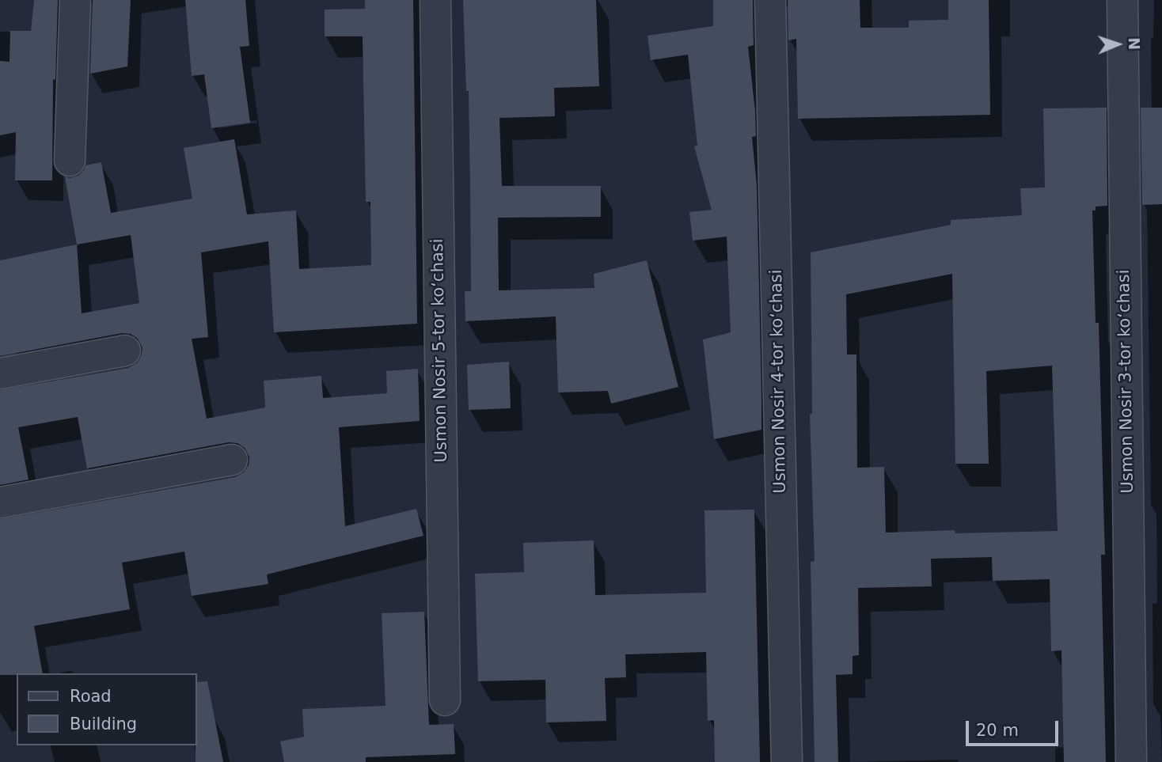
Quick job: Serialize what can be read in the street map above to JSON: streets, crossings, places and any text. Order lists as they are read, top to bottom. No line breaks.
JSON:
{"streets":{"street":["Usmon Nosir 5-tor koʻchasi","Usmon Nosir 4-tor koʻchasi","Usmon Nosir 3-tor koʻchasi"]},"legend":["Road","Building"],"scale_bar":"20 m","north":"right"}
